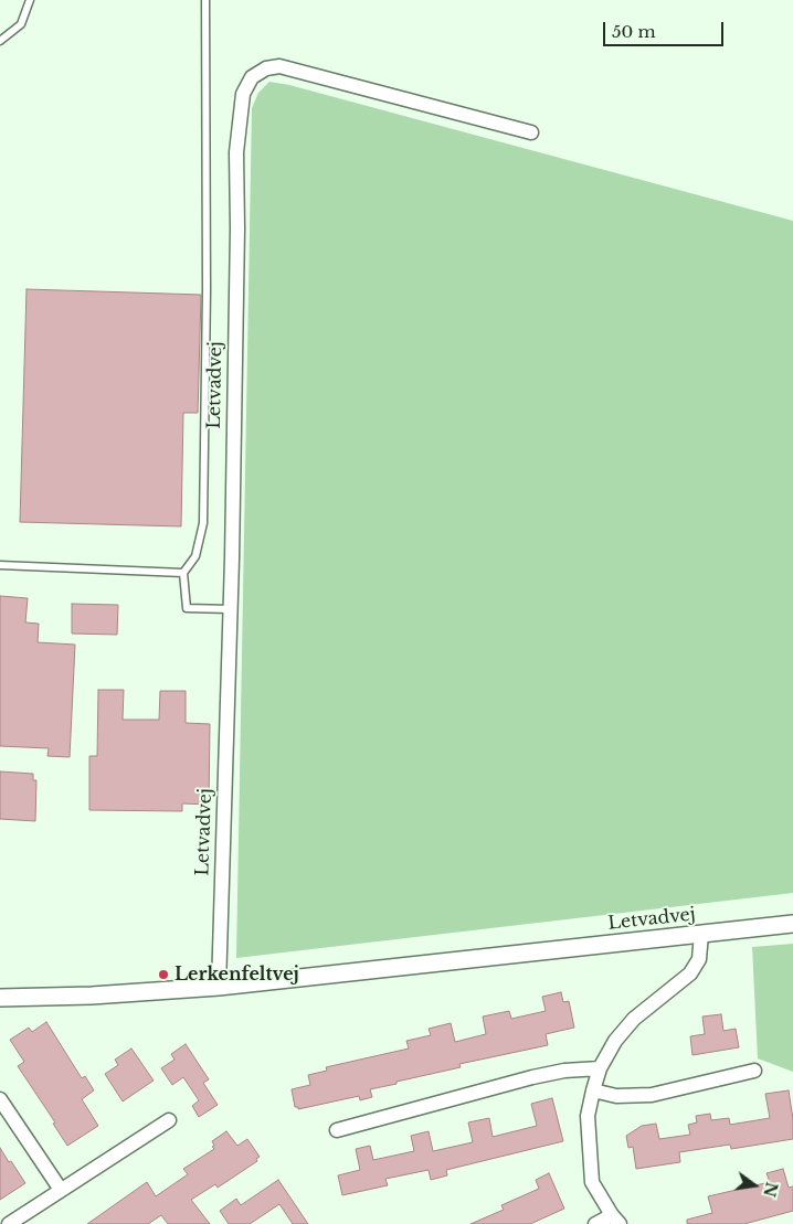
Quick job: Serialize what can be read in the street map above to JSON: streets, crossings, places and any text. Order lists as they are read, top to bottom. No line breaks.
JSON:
{"streets":{"street":["Letvadvej"]},"places":["Lerkenfeltvej"],"scale_bar":"50 m","north":"right"}
